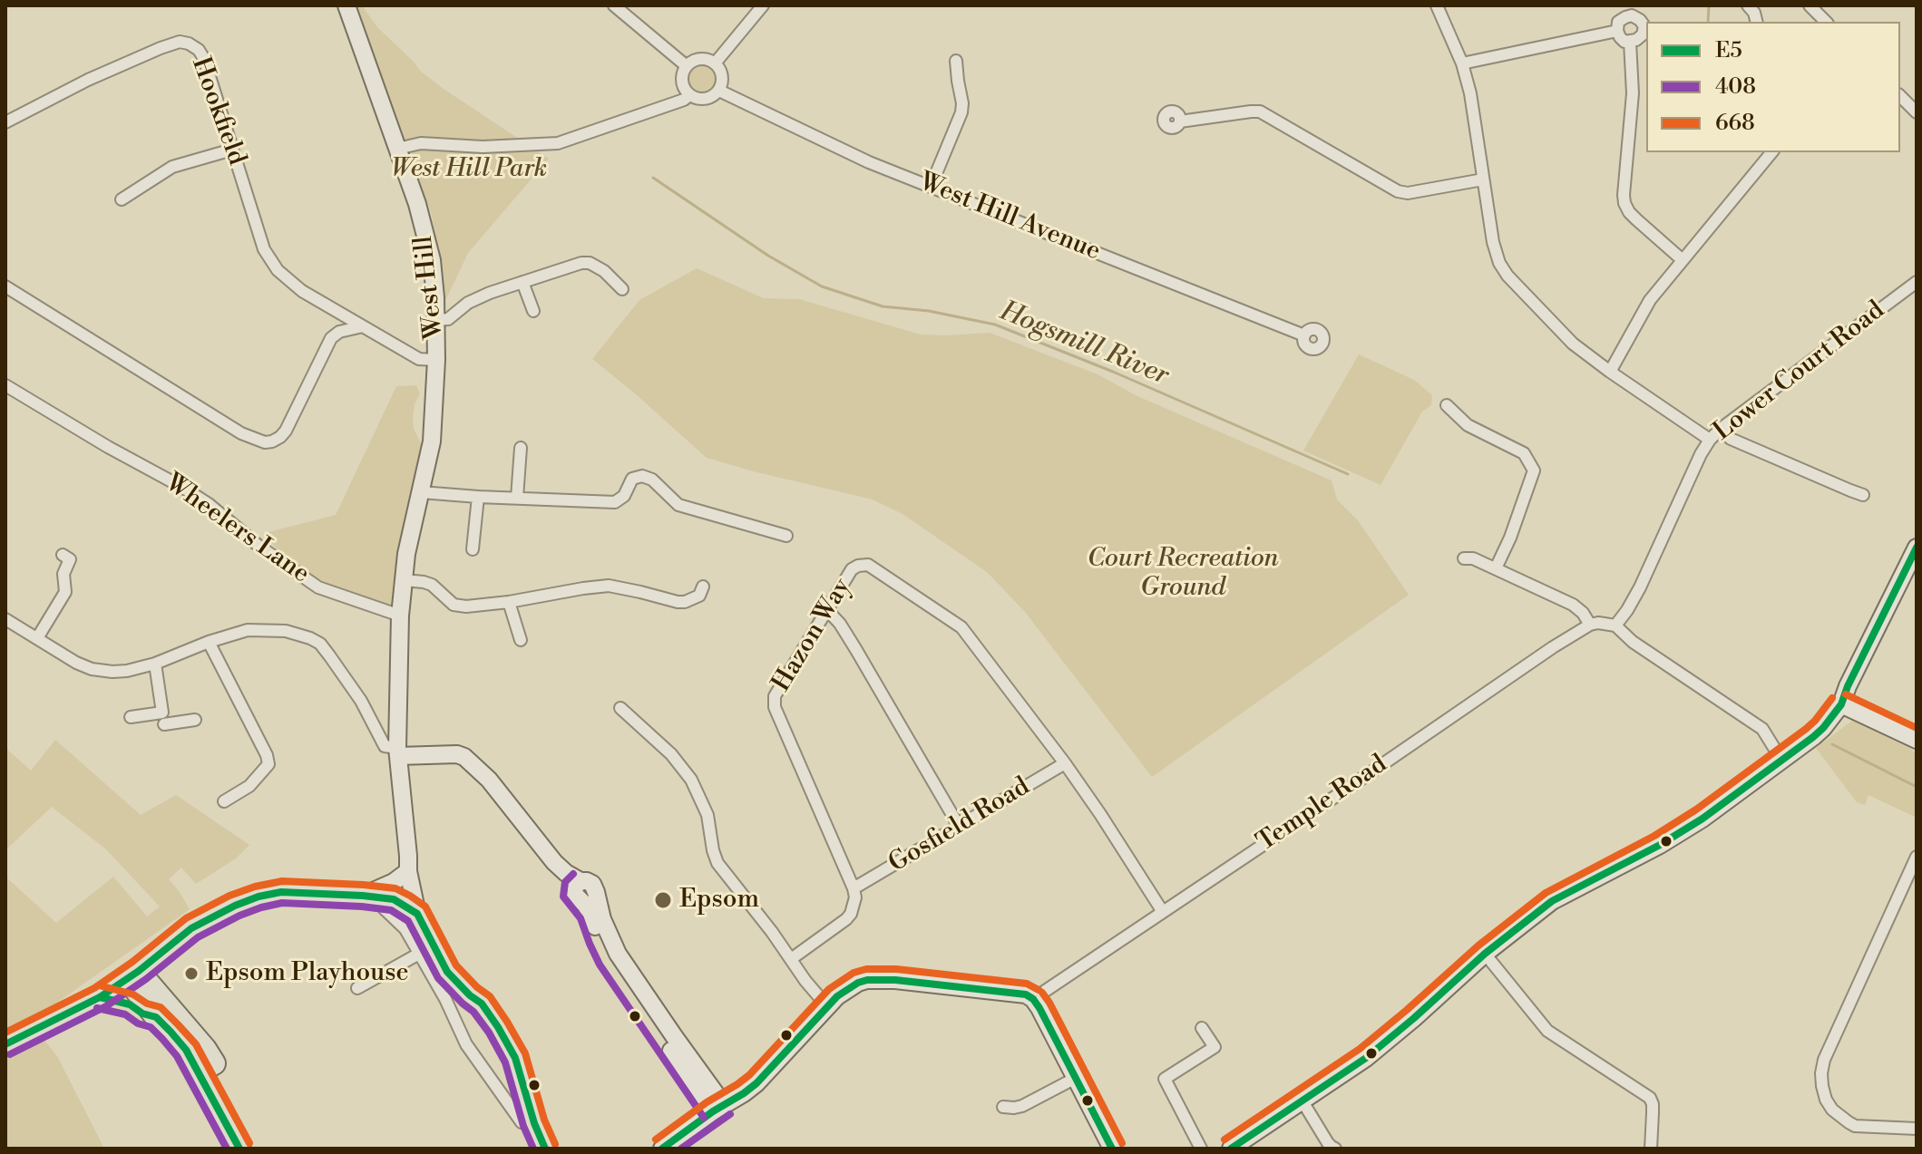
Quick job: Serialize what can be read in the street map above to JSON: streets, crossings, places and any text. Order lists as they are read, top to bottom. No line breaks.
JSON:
{"streets":{"main road":["West Hill"],"street":["Hookfield","West Hill Avenue","Lower Court Road","Wheelers Lane","Hazon Way","Temple Road","Gosfield Road"]},"crossings":[["Hookfield","West Hill"],["West Hill","Wheelers Lane"],["Hazon Way","Temple Road"],["Hazon Way","Gosfield Road"]],"water":["Hogsmill River"],"parks":["West Hill Park","Court Recreation Ground"],"places":["Epsom","Epsom Playhouse"],"lines":["transit line E5","transit line 668","transit line 408"],"legend":["E5","408","668"]}
